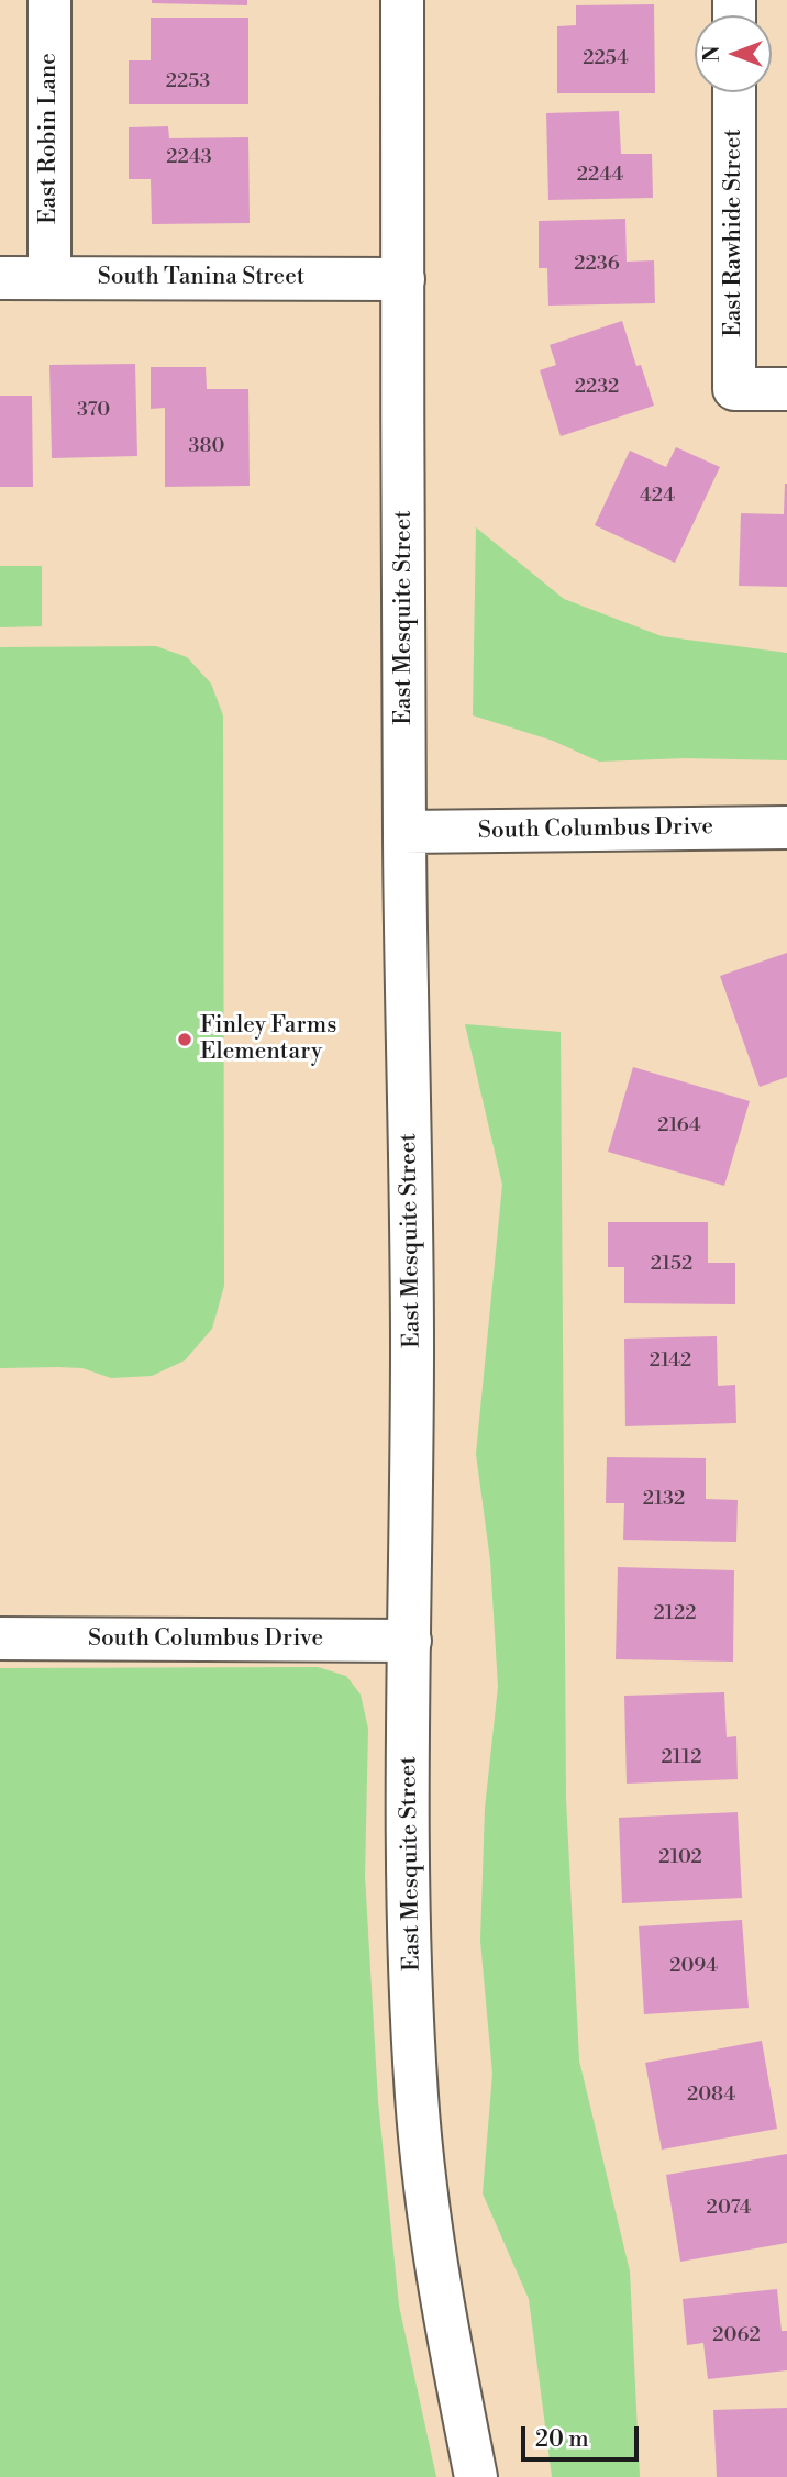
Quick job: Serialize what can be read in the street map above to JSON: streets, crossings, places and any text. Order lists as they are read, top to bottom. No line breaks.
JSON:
{"streets":{"street":["East Robin Lane","East Rawhide Street","South Tanina Street","East Mesquite Street","South Columbus Drive"]},"crossings":[["East Robin Lane","South Tanina Street"],["South Tanina Street","East Mesquite Street"],["East Mesquite Street","South Columbus Drive"]],"places":["Finley Farms Elementary"],"house_numbers":["2254","2253","2243","2244","2236","2232","370","380","424","2164","2152","2142","2132","2122","2112","2102","2094","2084","2074","2062"],"scale_bar":"20 m","north":"left"}
